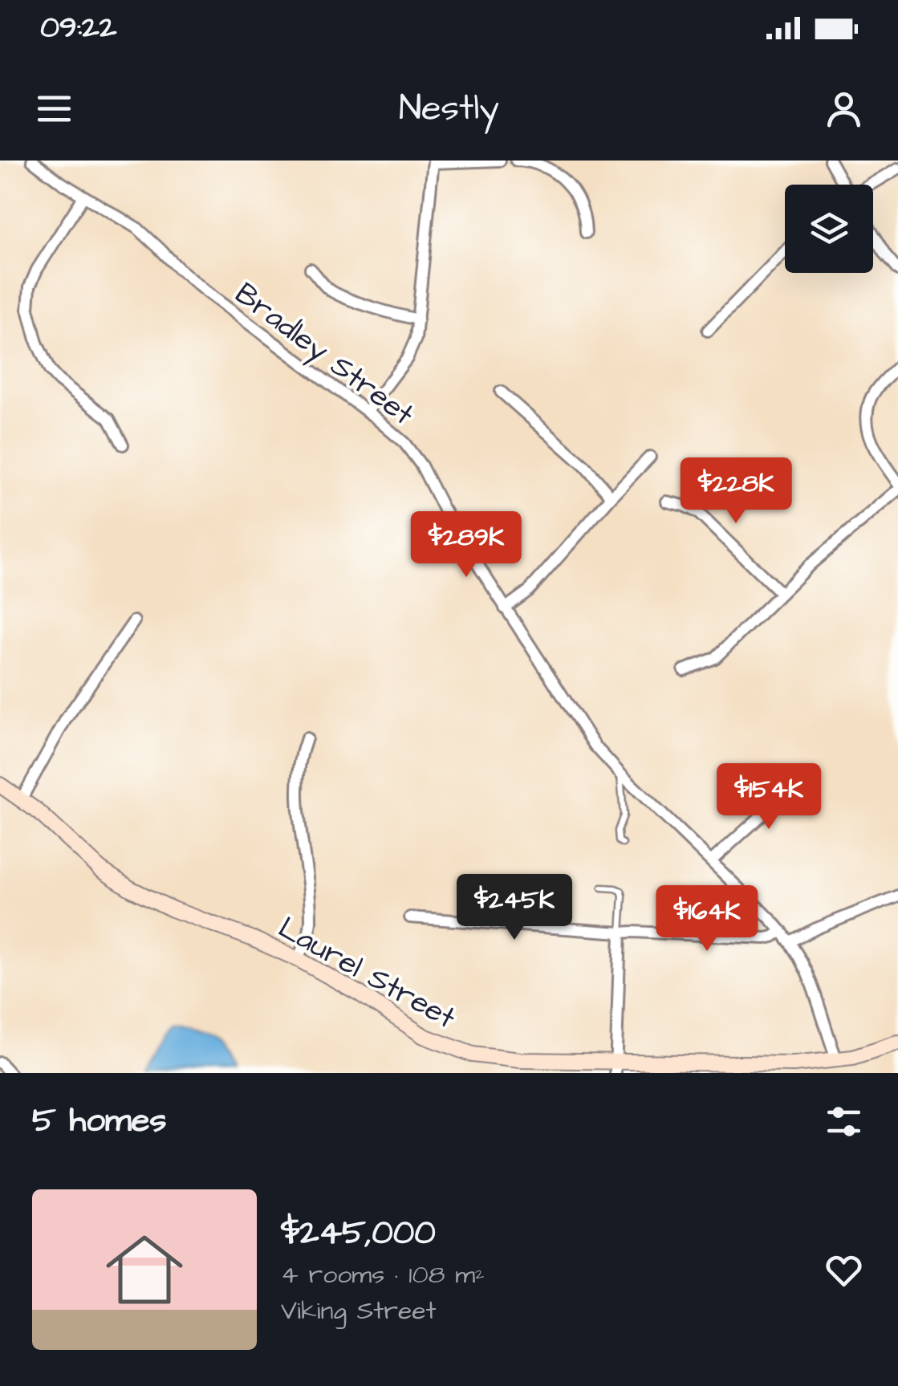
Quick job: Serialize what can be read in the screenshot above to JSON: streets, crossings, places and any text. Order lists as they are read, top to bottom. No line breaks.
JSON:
{"streets":{"street":["Bradley Street","Laurel Street"]},"crossings":[["Bradley Street","Laurel Street"]],"page":{"status":"09:22","header":"Nestly","price":["$228K","$289K","$154K","$245K","$164K"],"heading":"5 homes","list":[{"name":"$245,000","note":"4 rooms · 108 m² · Viking Street"}]}}
